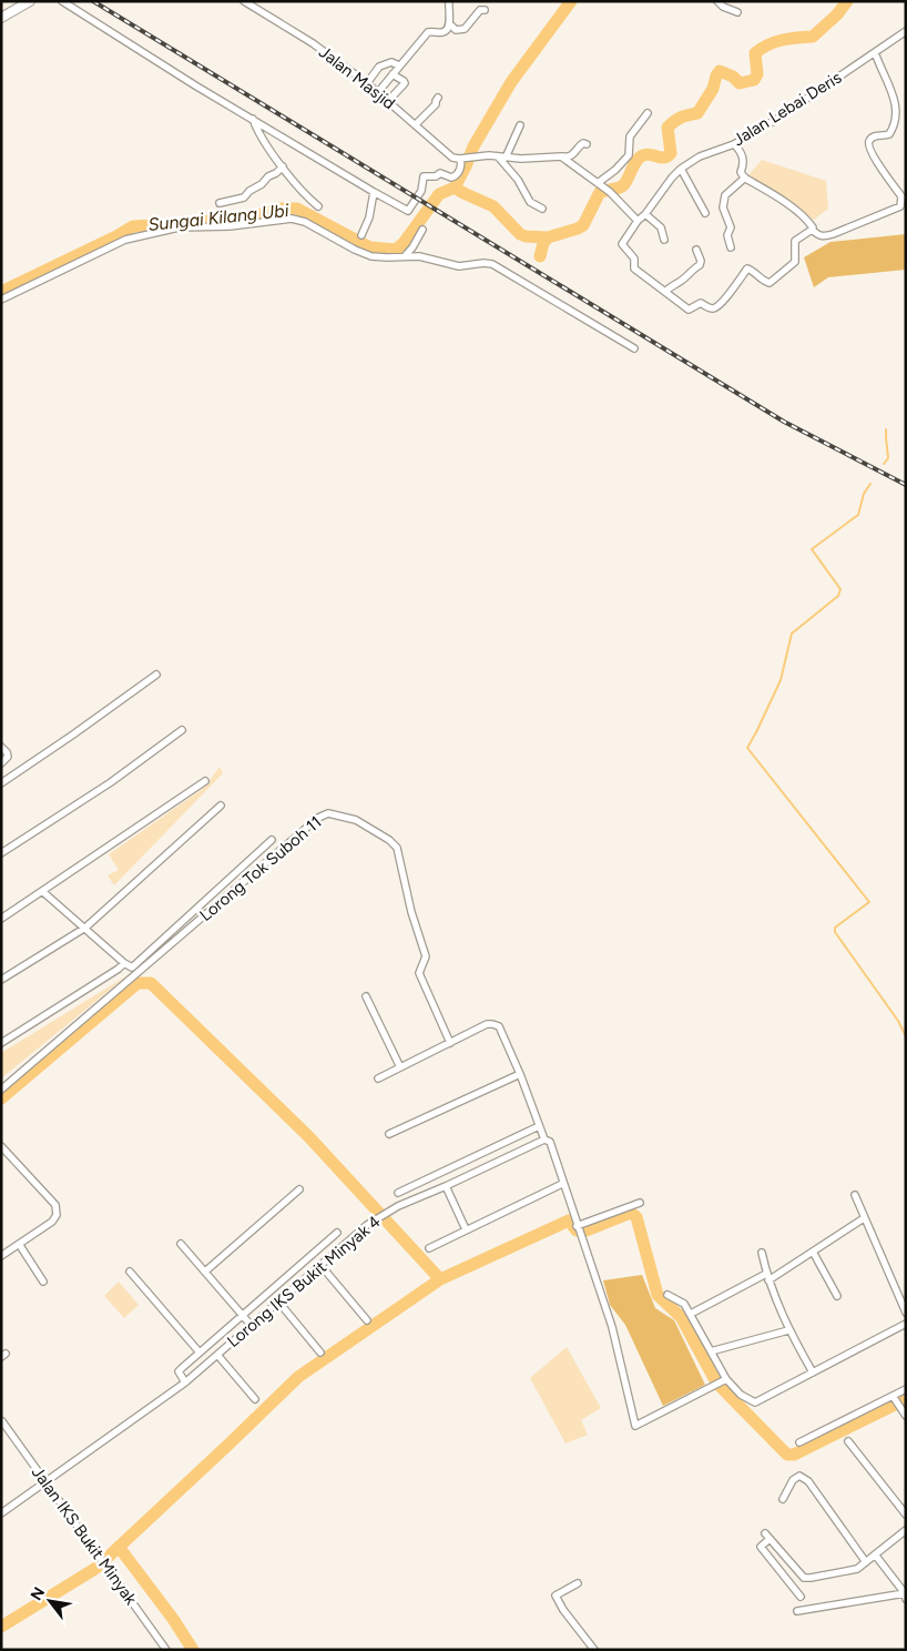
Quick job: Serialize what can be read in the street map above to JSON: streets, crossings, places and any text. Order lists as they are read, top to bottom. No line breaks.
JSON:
{"streets":{"street":["Jalan Masjid","Jalan Lebai Deris","Lorong Tok Suboh 11","Lorong IKS Bukit Minyak 4","Jalan IKS Bukit Minyak"]},"crossings":[["Lorong IKS Bukit Minyak 4","Jalan IKS Bukit Minyak"]],"water":["Sungai Kilang Ubi"],"north":"top left"}
